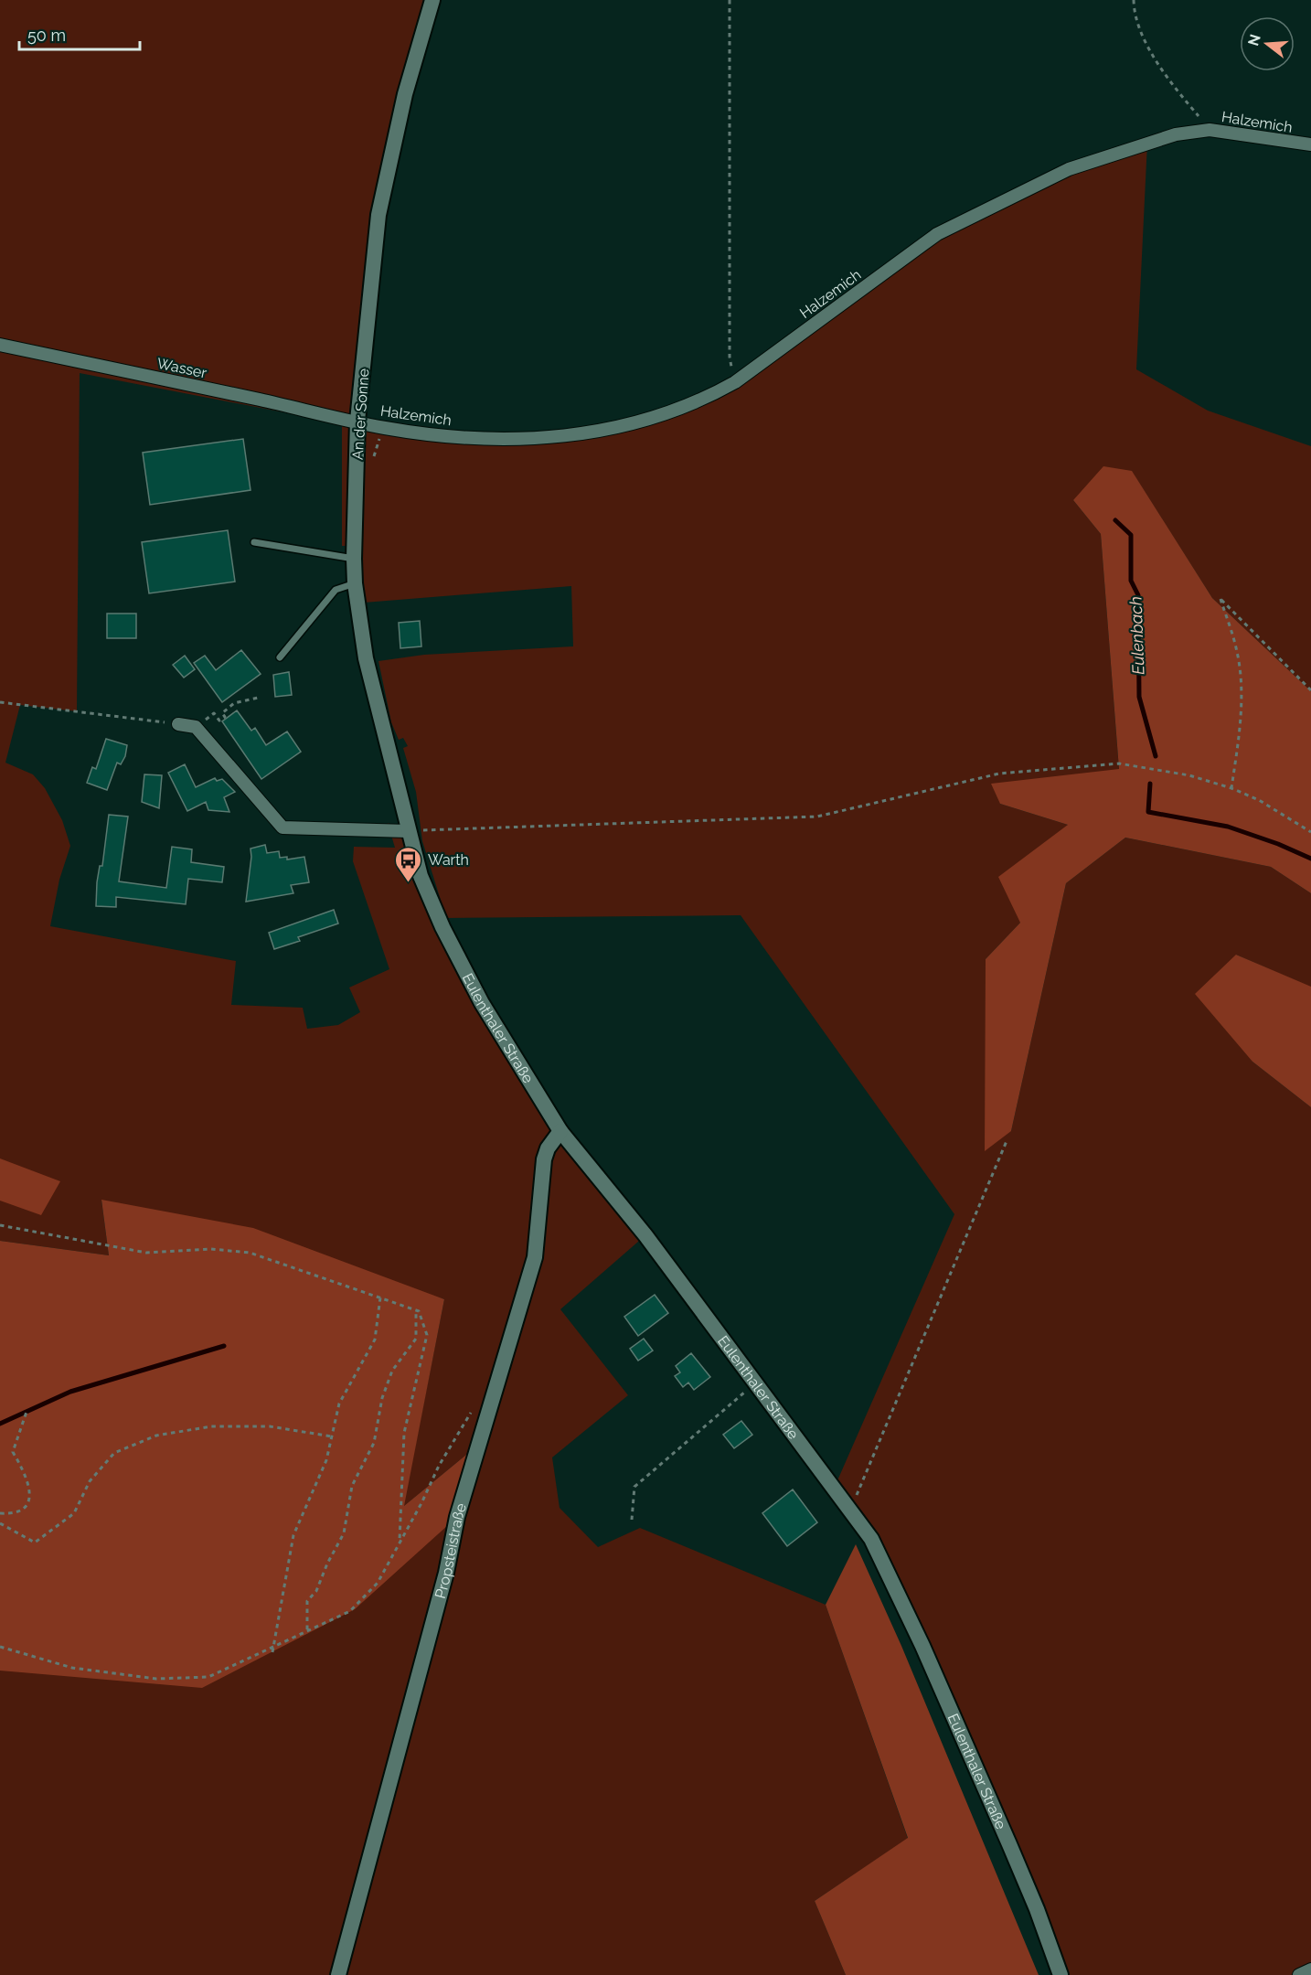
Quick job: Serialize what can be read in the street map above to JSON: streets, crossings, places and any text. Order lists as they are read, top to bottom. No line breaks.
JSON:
{"streets":{"street":["Halzemich","Wasser","An der Sonne","Eulenthaler Straße","Propsteistraße"]},"crossings":[["Halzemich","Wasser"],["Halzemich","An der Sonne"],["Wasser","An der Sonne"],["An der Sonne","Eulenthaler Straße"],["Eulenthaler Straße","Propsteistraße"]],"water":["Eulenbach"],"places":{"bus stop":["Warth"]},"scale_bar":"50 m","north":"left"}
